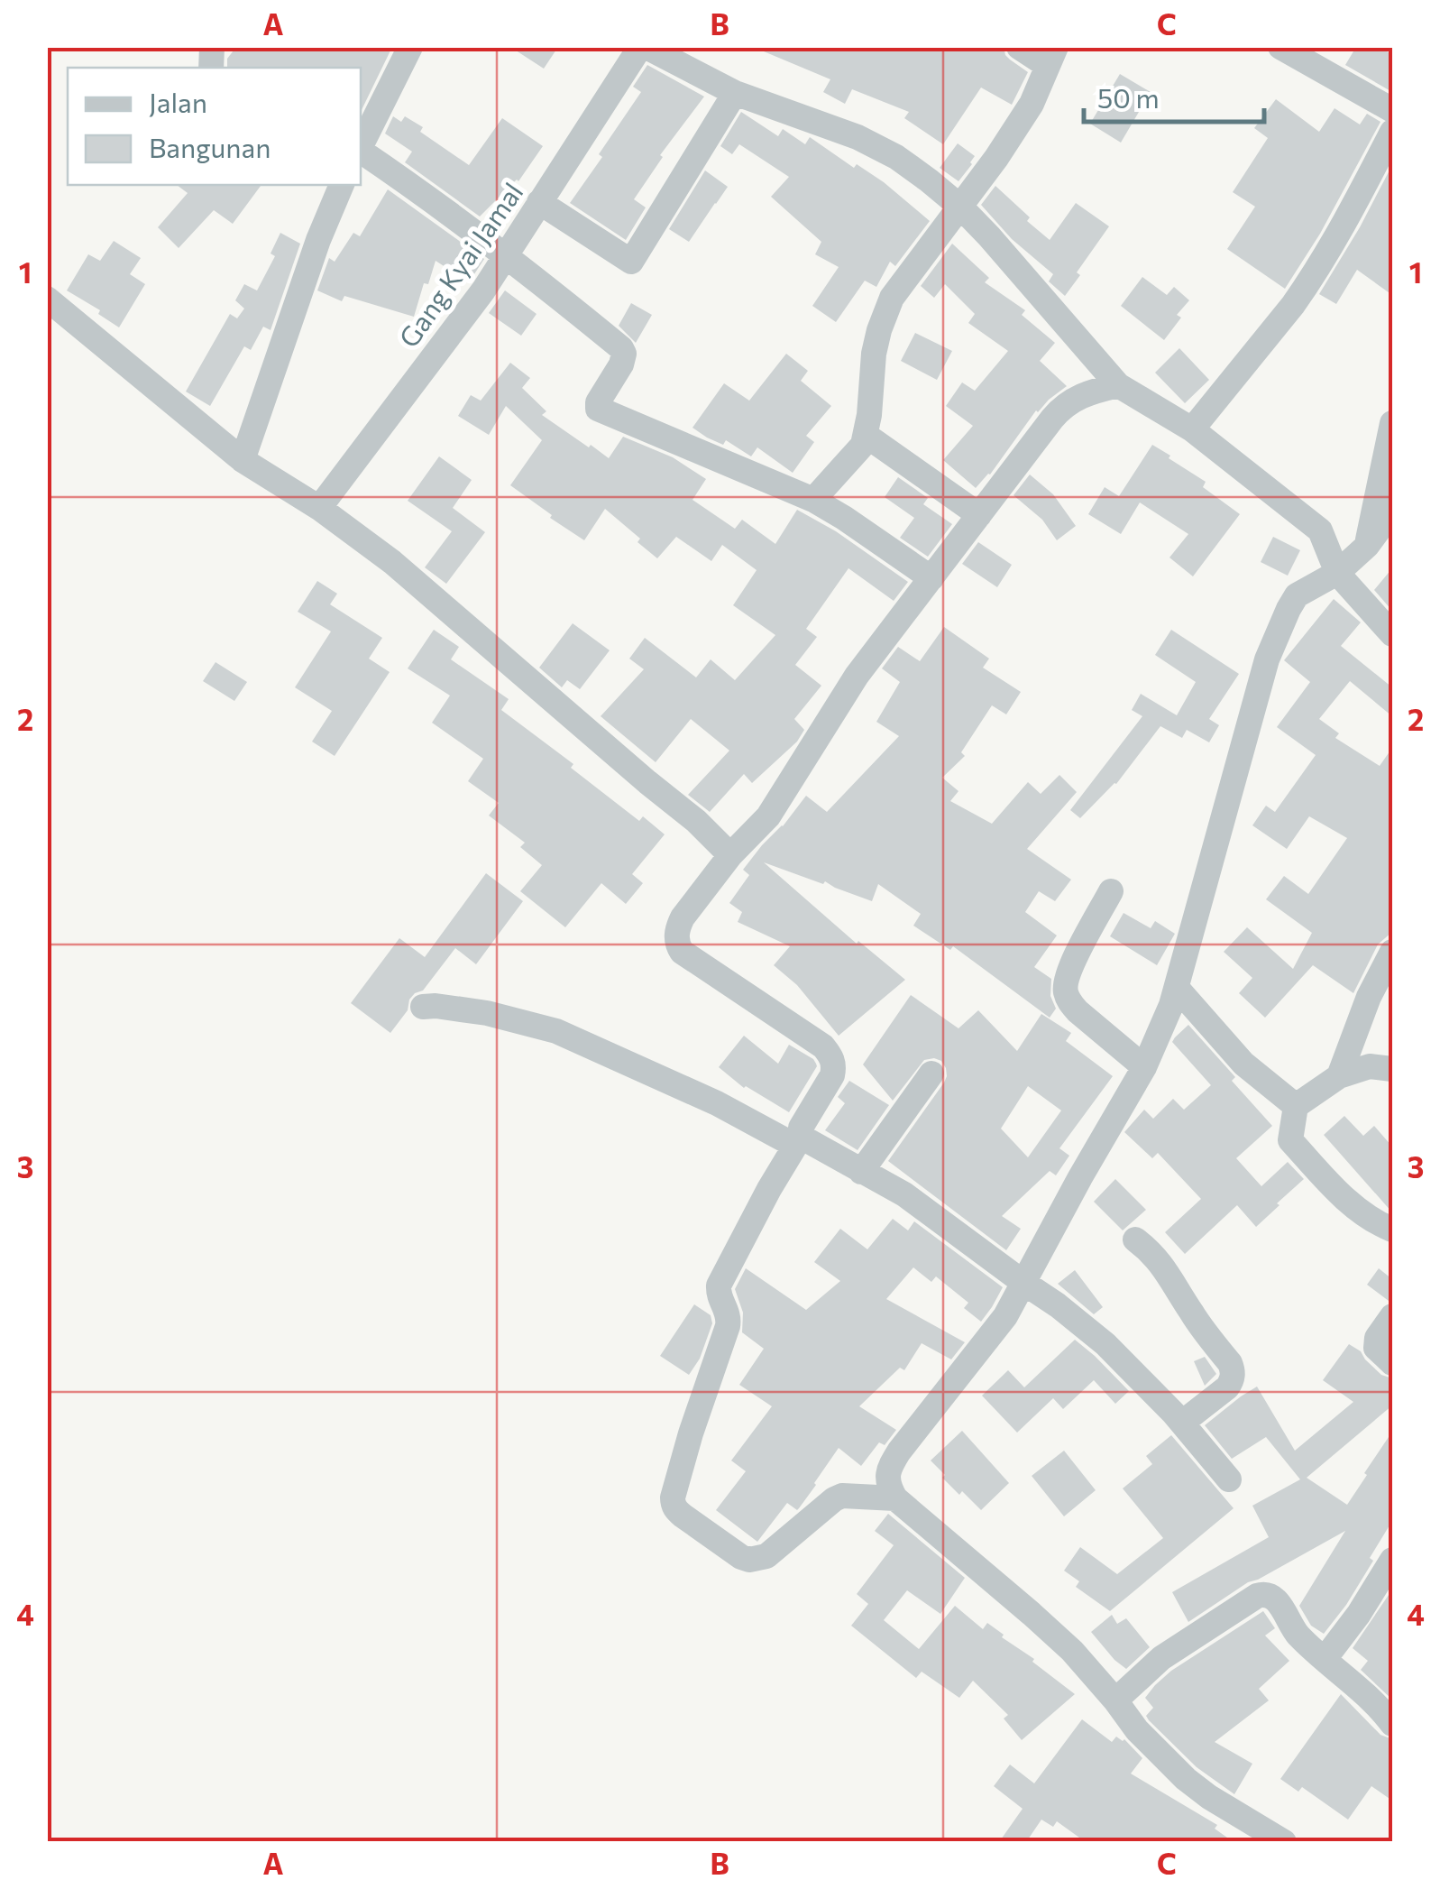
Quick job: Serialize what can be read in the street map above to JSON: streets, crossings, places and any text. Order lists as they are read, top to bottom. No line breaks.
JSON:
{"streets":{"street":["Gang Kyai Jamal"]},"legend":["Jalan","Bangunan"],"scale_bar":"50 m","grid":{"columns":["A","B","C"],"rows":["1","2","3","4"]}}
